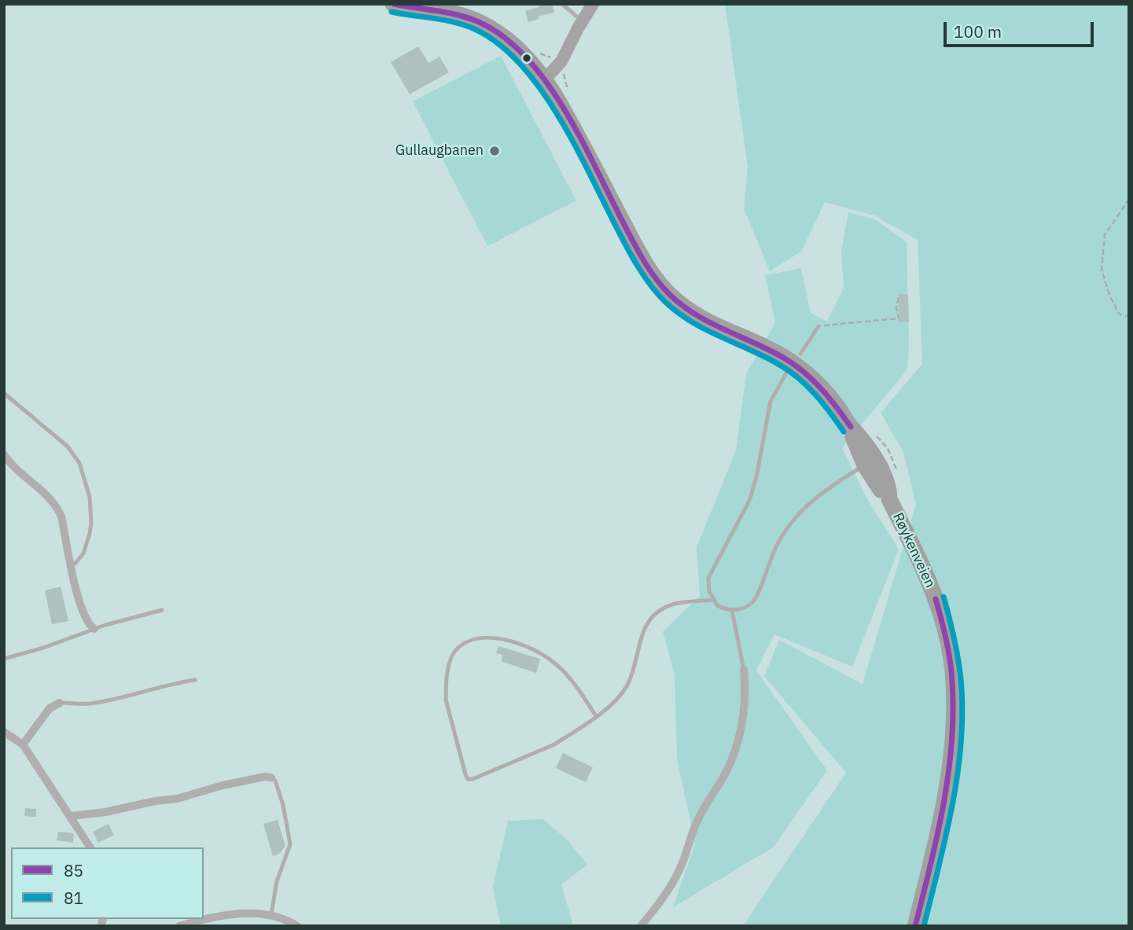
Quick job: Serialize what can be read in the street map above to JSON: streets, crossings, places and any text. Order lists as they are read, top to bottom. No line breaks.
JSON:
{"streets":{"highway":["Røykenveien"]},"places":["Gullaugbanen"],"lines":["transit line 85","transit line 81"],"legend":["85","81"],"scale_bar":"100 m"}
